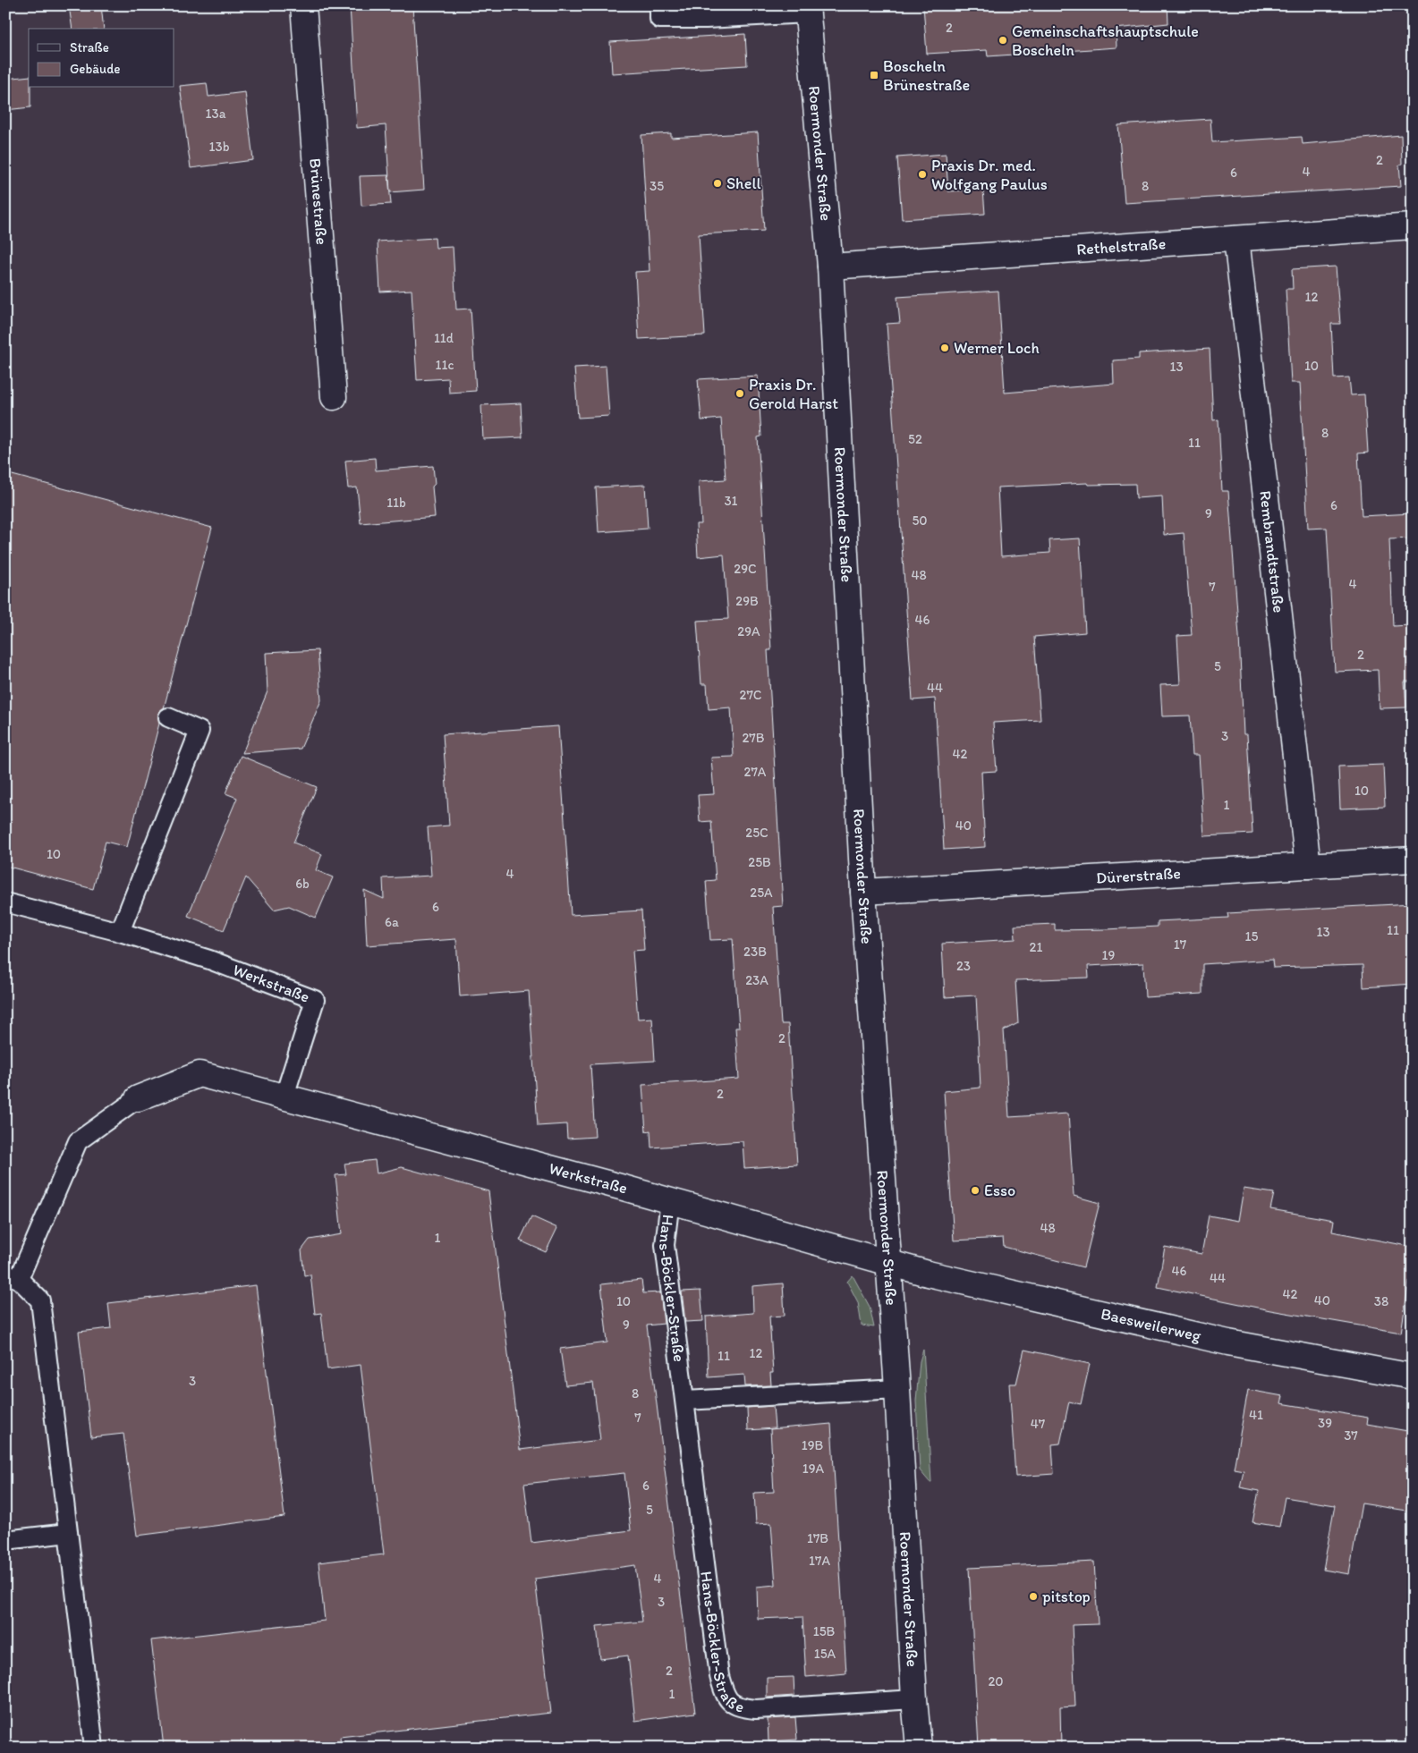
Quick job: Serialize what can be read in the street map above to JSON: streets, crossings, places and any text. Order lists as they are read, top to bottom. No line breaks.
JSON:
{"streets":{"street":["Roermonder Straße","Brünestraße","Rethelstraße","Rembrandtstraße","Dürerstraße","Werkstraße","Baesweilerweg"],"lane":["Hans-Böckler-Straße"]},"crossings":[["Roermonder Straße","Rethelstraße"],["Roermonder Straße","Dürerstraße"],["Roermonder Straße","Werkstraße"],["Roermonder Straße","Hans-Böckler-Straße"],["Roermonder Straße","Baesweilerweg"],["Rethelstraße","Rembrandtstraße"],["Rembrandtstraße","Dürerstraße"],["Werkstraße","Hans-Böckler-Straße"],["Werkstraße","Baesweilerweg"]],"places":{"other":["Gemeinschaftshauptschule Boscheln","Praxis Dr. med. Wolfgang Paulus","Shell","Werner Loch","Praxis Dr. Gerold Harst","Esso","pitstop"],"transit":["Boscheln Brünestraße"]},"house_numbers":["2","13a","13b","2","4","6","35","8","12","11d","11c","10","13","8","52","11","31","11b","6","9","50","29C","48","4","7","29B","46","29A","2","5","44","27C","3","27B","42","27A","10","1","40","25C","10","25B","4","6b","25A","6","6a","11","13","15","17","21","23B","19","23","23A","2","2","48","1","46","44","42","40","10","38","9","12","11","3","8","41","7","39","47","37","19B","19A","6","5","17B","17A","4","3","15B","15A","2","20","1"],"legend":["Straße","Gebäude"]}
